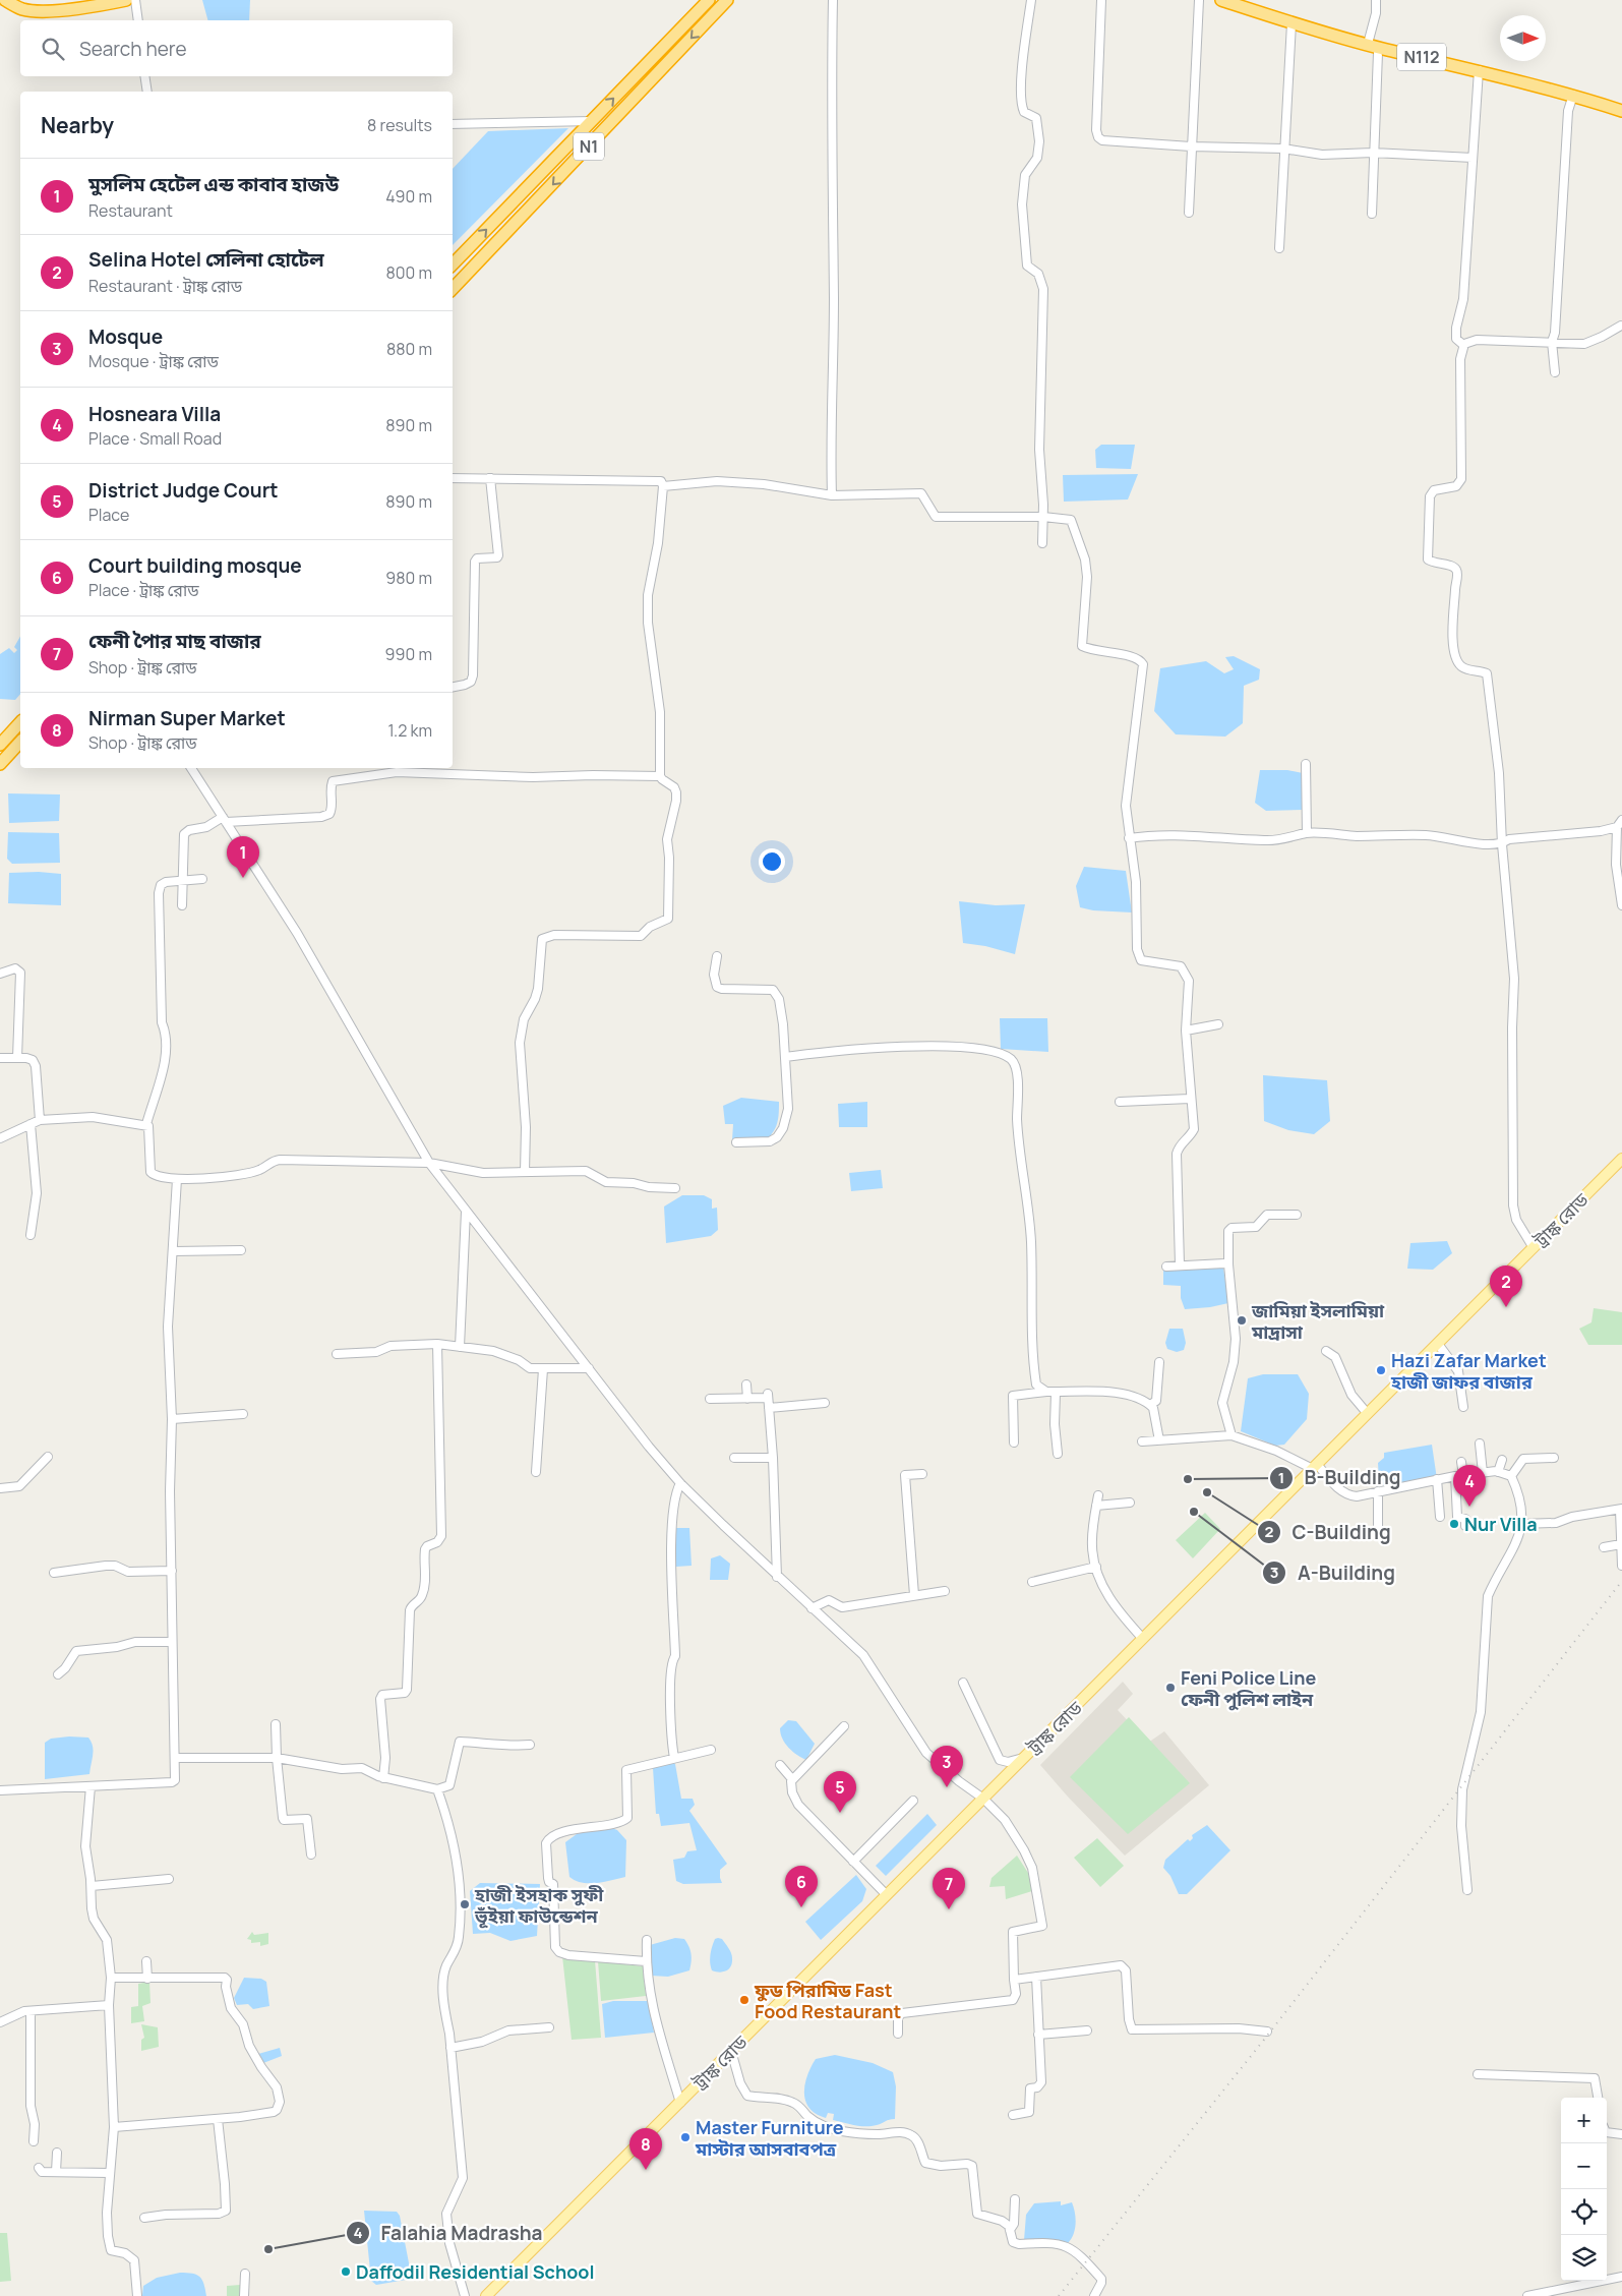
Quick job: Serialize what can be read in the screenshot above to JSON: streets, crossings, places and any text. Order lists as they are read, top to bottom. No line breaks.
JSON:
{"streets":{"highway":["N112","N1"],"main road":["ট্রাঙ্ক রোড"]},"places":["জামিয়া ইসলামিয়া মাদ্রাসা","Hazi Zafar Market হাজী জাফর বাজার","B-Building","C-Building","A-Building","Nur Villa","Feni Police Line ফেনী পুলিশ লাইন","হাজী ইসহাক সুফী ভূঁইয়া ফাউন্ডেশন","ফুড পিরামিড Fast Food Restaurant","Master Furniture মাস্টার আসবাবপত্র","Falahia Madrasha","Daffodil Residential School"],"north":"right","page":{"search":"Search here","heading":["Nearby","8 results"],"list":[{"mark":"1","name":"মুসলিম হেটেল এন্ড কাবাব হাজউ","note":"Restaurant","value":"490 m"},{"mark":"2","name":"Selina Hotel সেলিনা হোটেল","note":"Restaurant · ট্রাঙ্ক রোড","value":"800 m"},{"mark":"3","name":"Mosque","note":"Mosque · ট্রাঙ্ক রোড","value":"880 m"},{"mark":"4","name":"Hosneara Villa","note":"Place · Small Road","value":"890 m"},{"mark":"5","name":"District Judge Court","note":"Place","value":"890 m"},{"mark":"6","name":"Court building mosque","note":"Place · ট্রাঙ্ক রোড","value":"980 m"},{"mark":"7","name":"ফেনী পৈার মাছ বাজার","note":"Shop · ট্রাঙ্ক রোড","value":"990 m"},{"mark":"8","name":"Nirman Super Market","note":"Shop · ট্রাঙ্ক রোড","value":"1.2 km"}],"pins":["1","2","4","3","5","6","7","8"],"map_buttons":["+","−"]}}
